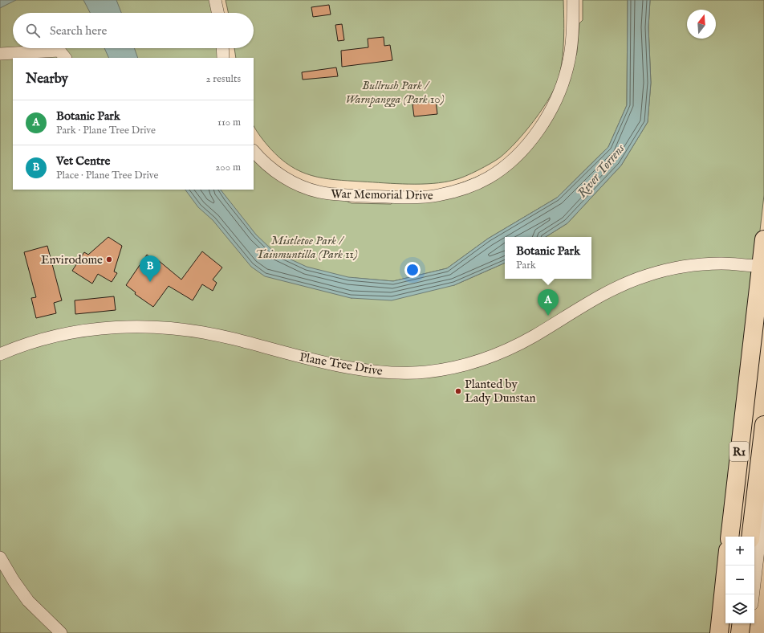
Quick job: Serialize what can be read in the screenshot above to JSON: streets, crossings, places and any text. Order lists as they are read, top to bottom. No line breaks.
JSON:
{"streets":{"highway":["R1"],"street":["War Memorial Drive","Plane Tree Drive"]},"crossings":[["Plane Tree Drive","R1"]],"water":["River Torrens"],"parks":["Bullrush Park / Warnpangga (Park 10)","Mistletoe Park / Tainmuntilla (Park 11)"],"places":["Envirodome","Planted by Lady Dunstan"],"north":"top","page":{"search":"Search here","heading":["Nearby","2 results"],"list":[{"mark":"A","name":"Botanic Park","note":"Park · Plane Tree Drive","value":"110 m"},{"mark":"B","name":"Vet Centre","note":"Place · Plane Tree Drive","value":"200 m"}],"popup":["Botanic Park","Park"],"pins":["B","A"],"map_buttons":["+","−"]}}
